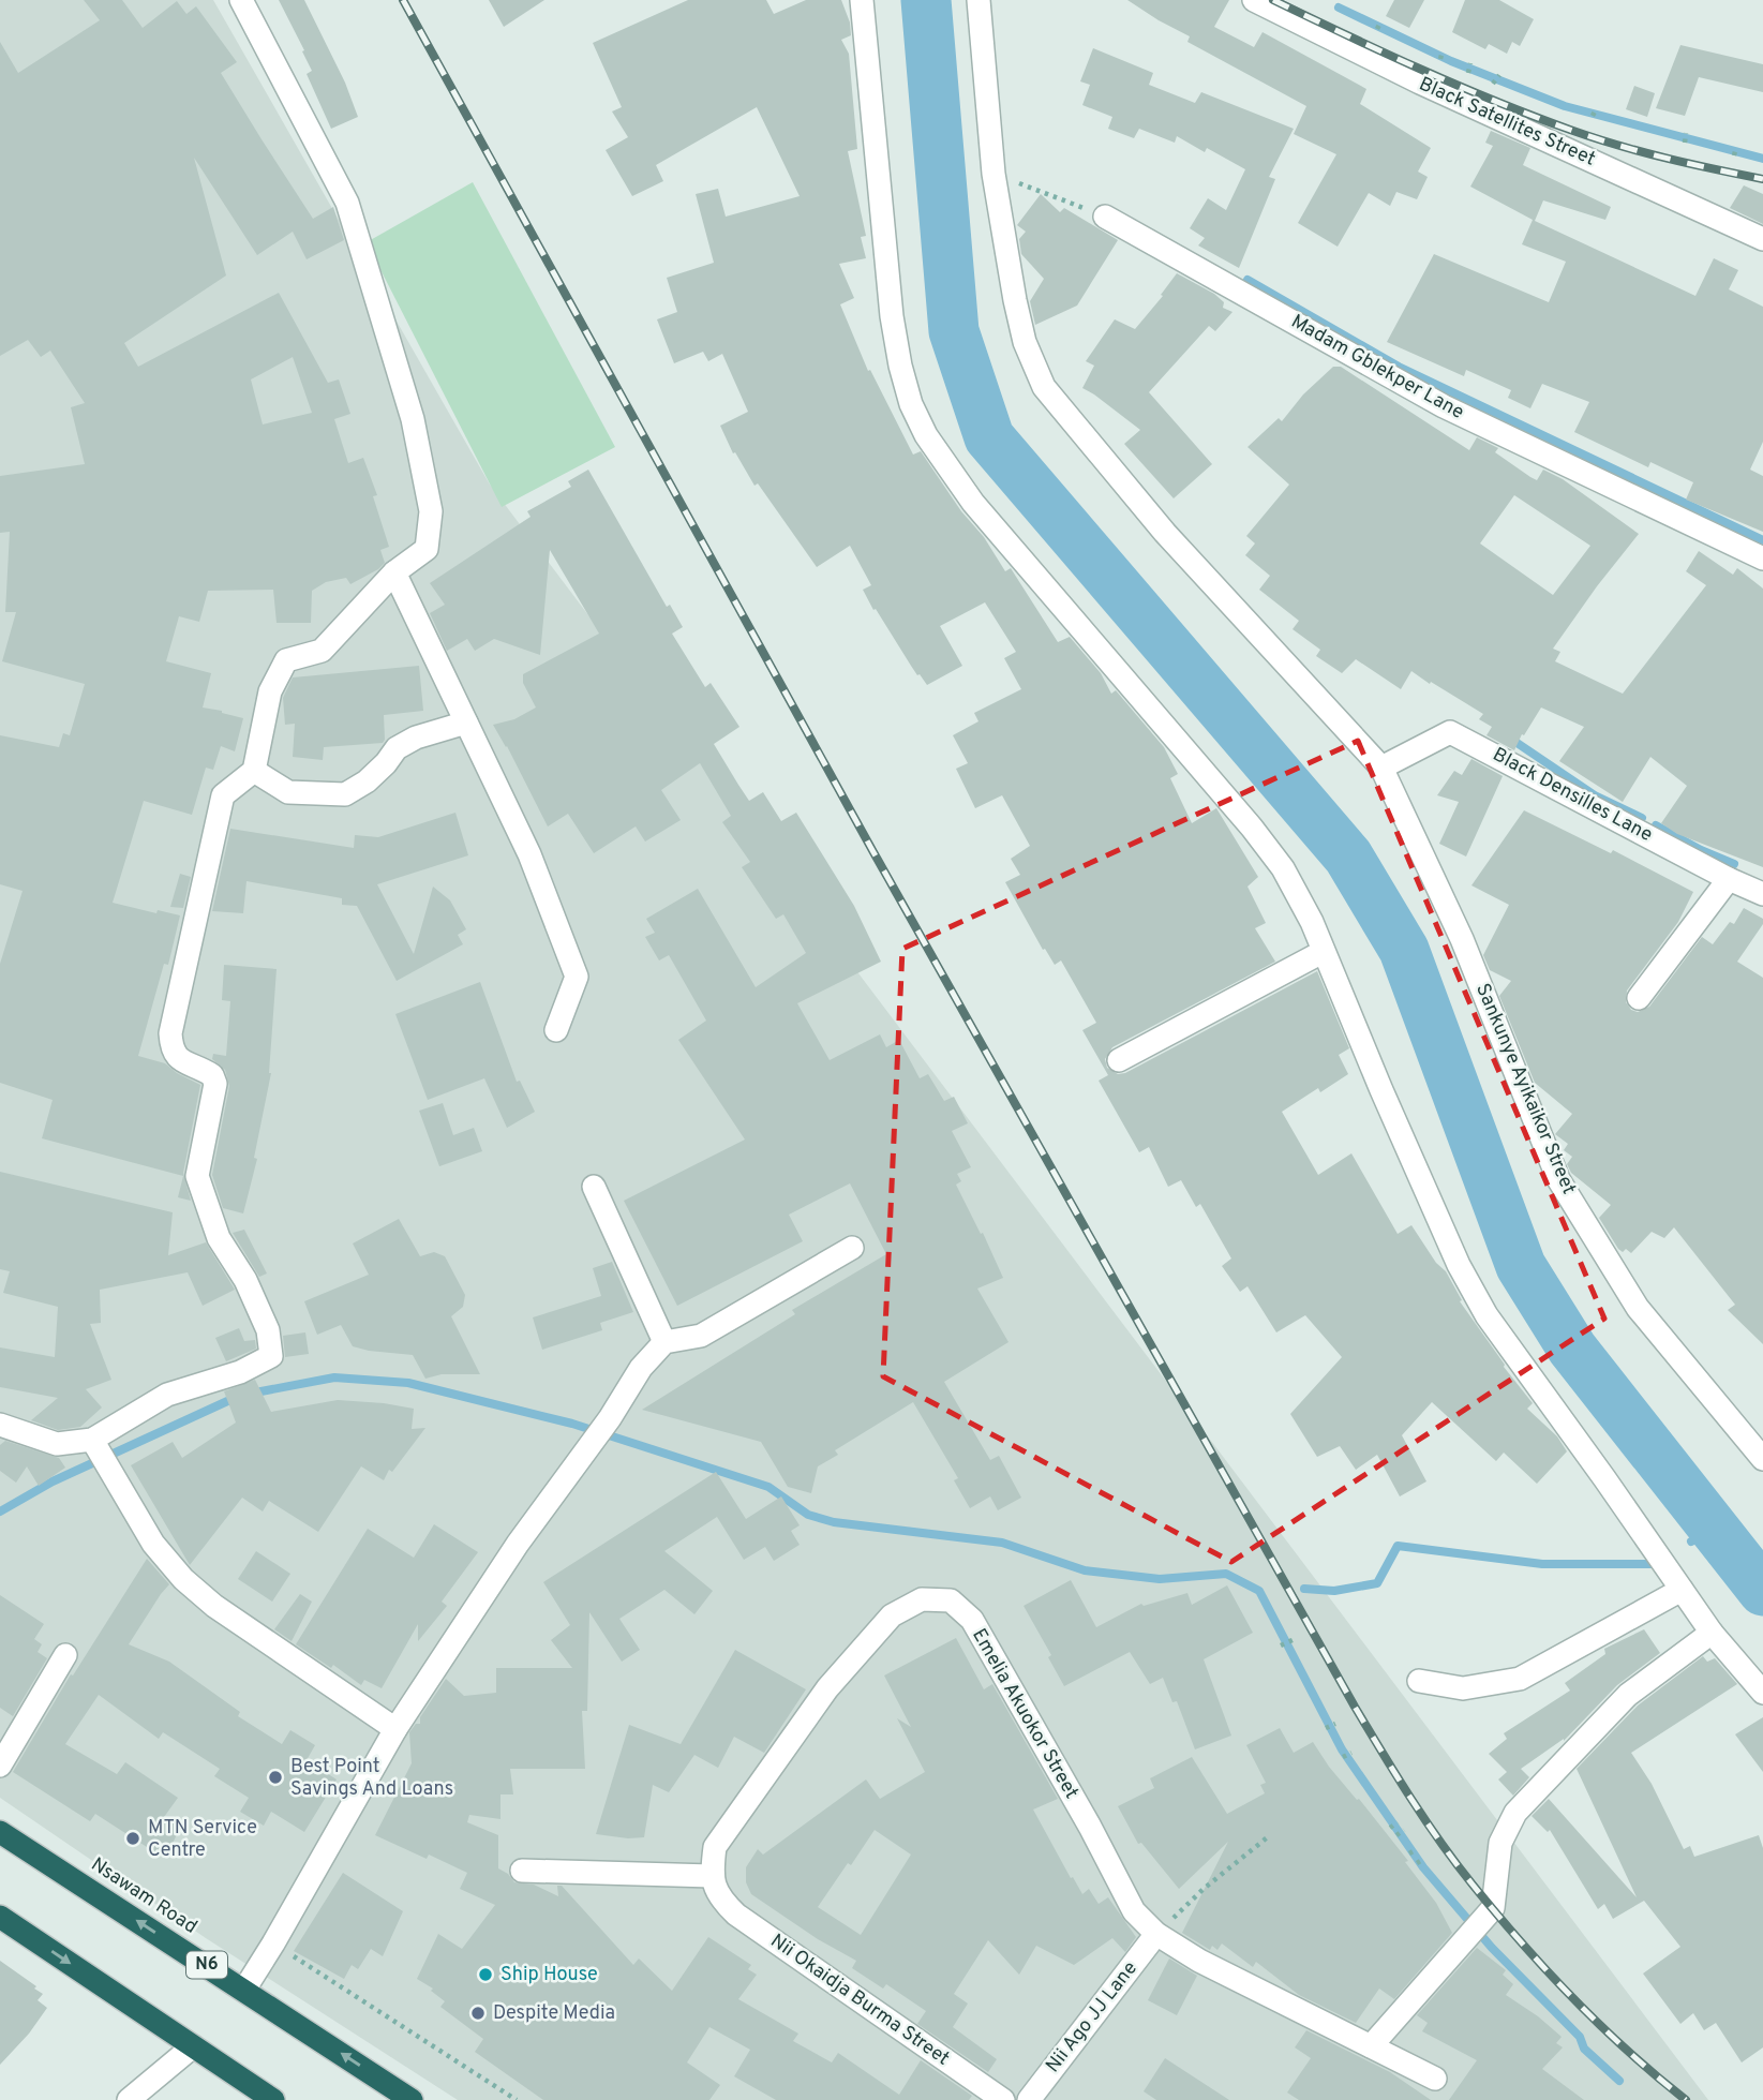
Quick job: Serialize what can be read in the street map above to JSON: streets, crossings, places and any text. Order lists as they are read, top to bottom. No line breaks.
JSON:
{"streets":{"highway":["Nsawam Road","N6"],"street":["Black Satellites Street","Madam Gblekper Lane","Black Densilles Lane","Sankunye Ayikaikor Street","Emelia Akuokor Street","Nii Okaidja Burma Street","Nii Ago JJ Lane"]},"crossings":[["Black Densilles Lane","Sankunye Ayikaikor Street"],["Emelia Akuokor Street","Nii Okaidja Burma Street"],["Emelia Akuokor Street","Nii Ago JJ Lane"]],"places":["Best Point Savings And Loans","MTN Service Centre","Ship House","Despite Media"]}
